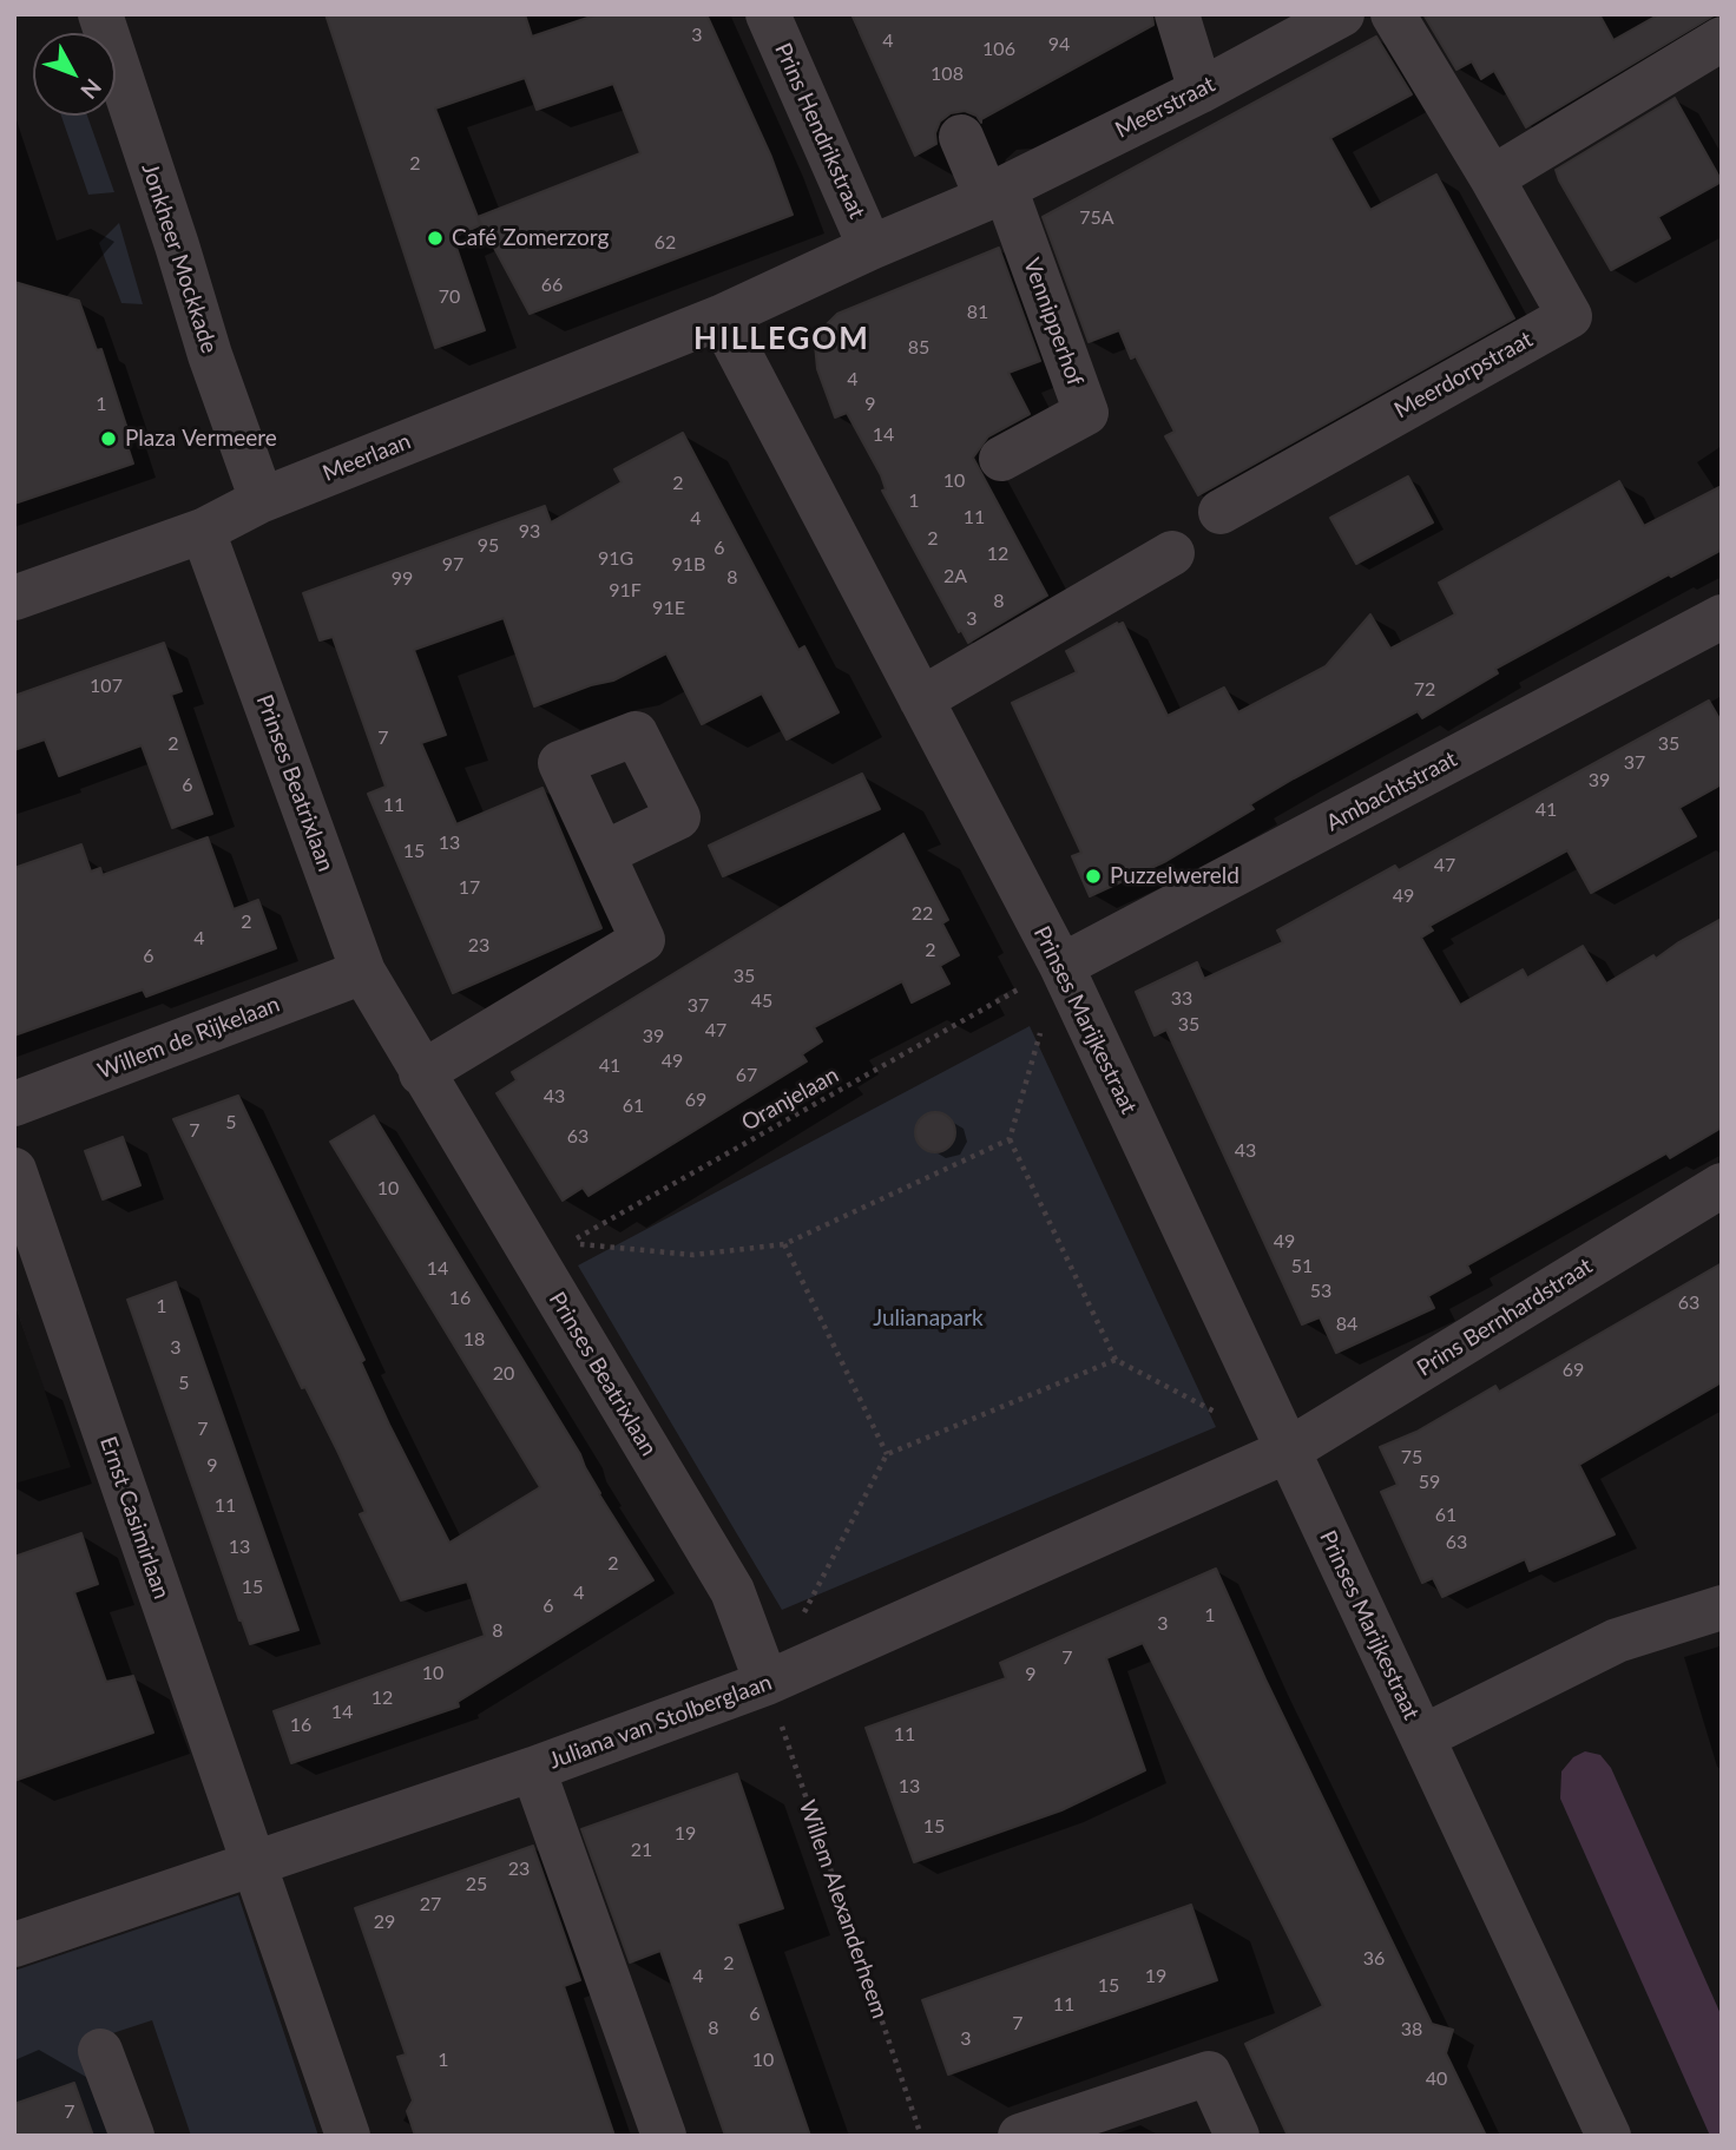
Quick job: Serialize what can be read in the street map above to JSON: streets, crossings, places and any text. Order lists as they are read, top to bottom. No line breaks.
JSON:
{"streets":{"street":["Meerstraat","Prins Hendrikstraat","Jonkheer Mockkade","Vennipperhof","Meerdorpstraat","Meerlaan","Prinses Beatrixlaan","Ambachtstraat","Prinses Marijkestraat","Willem de Rijkelaan","Prins Bernhardstraat","Ernst Casimirlaan","Juliana van Stolberglaan"],"path":["Oranjelaan","Willem Alexanderheem"]},"crossings":[["Meerstraat","Prins Hendrikstraat"],["Meerstraat","Vennipperhof"],["Meerstraat","Meerlaan"],["Meerstraat","Prinses Marijkestraat"],["Jonkheer Mockkade","Meerlaan"],["Meerlaan","Prinses Beatrixlaan"],["Meerlaan","Prinses Marijkestraat"],["Prinses Beatrixlaan","Willem de Rijkelaan"],["Prinses Beatrixlaan","Juliana van Stolberglaan"],["Prinses Beatrixlaan","Willem Alexanderheem"],["Ambachtstraat","Prinses Marijkestraat"],["Ambachtstraat","Oranjelaan"],["Prinses Marijkestraat","Oranjelaan"],["Prinses Marijkestraat","Prins Bernhardstraat"],["Prinses Marijkestraat","Juliana van Stolberglaan"],["Prins Bernhardstraat","Juliana van Stolberglaan"],["Ernst Casimirlaan","Juliana van Stolberglaan"],["Juliana van Stolberglaan","Willem Alexanderheem"]],"districts":["HILLEGOM"],"parks":["Julianapark"],"places":["Café Zomerzorg","Plaza Vermeere","Puzzelwereld"],"house_numbers":["3","4","94","106","108","2","75A","62","66","70","81","85","4","1","9","14","10","2","1","11","4","93","2","95","6","12","91G","97","91B","2A","8","99","91F","8","91E","3","107","72","7","2","35","37","39","6","11","41","13","15","47","17","49","22","2","4","23","2","6","35","33","45","37","35","47","39","49","41","67","43","69","61","5","7","63","43","10","49","51","14","53","16","63","1","84","18","3","69","20","5","7","75","9","59","11","61","63","13","2","15","4","6","1","3","8","7","10","9","12","14","16","11","13","15","19","21","23","25","27","29","36","2","4","19","15","11","6","7","8","38","3","1","10","40","7"],"north":"bottom right"}
